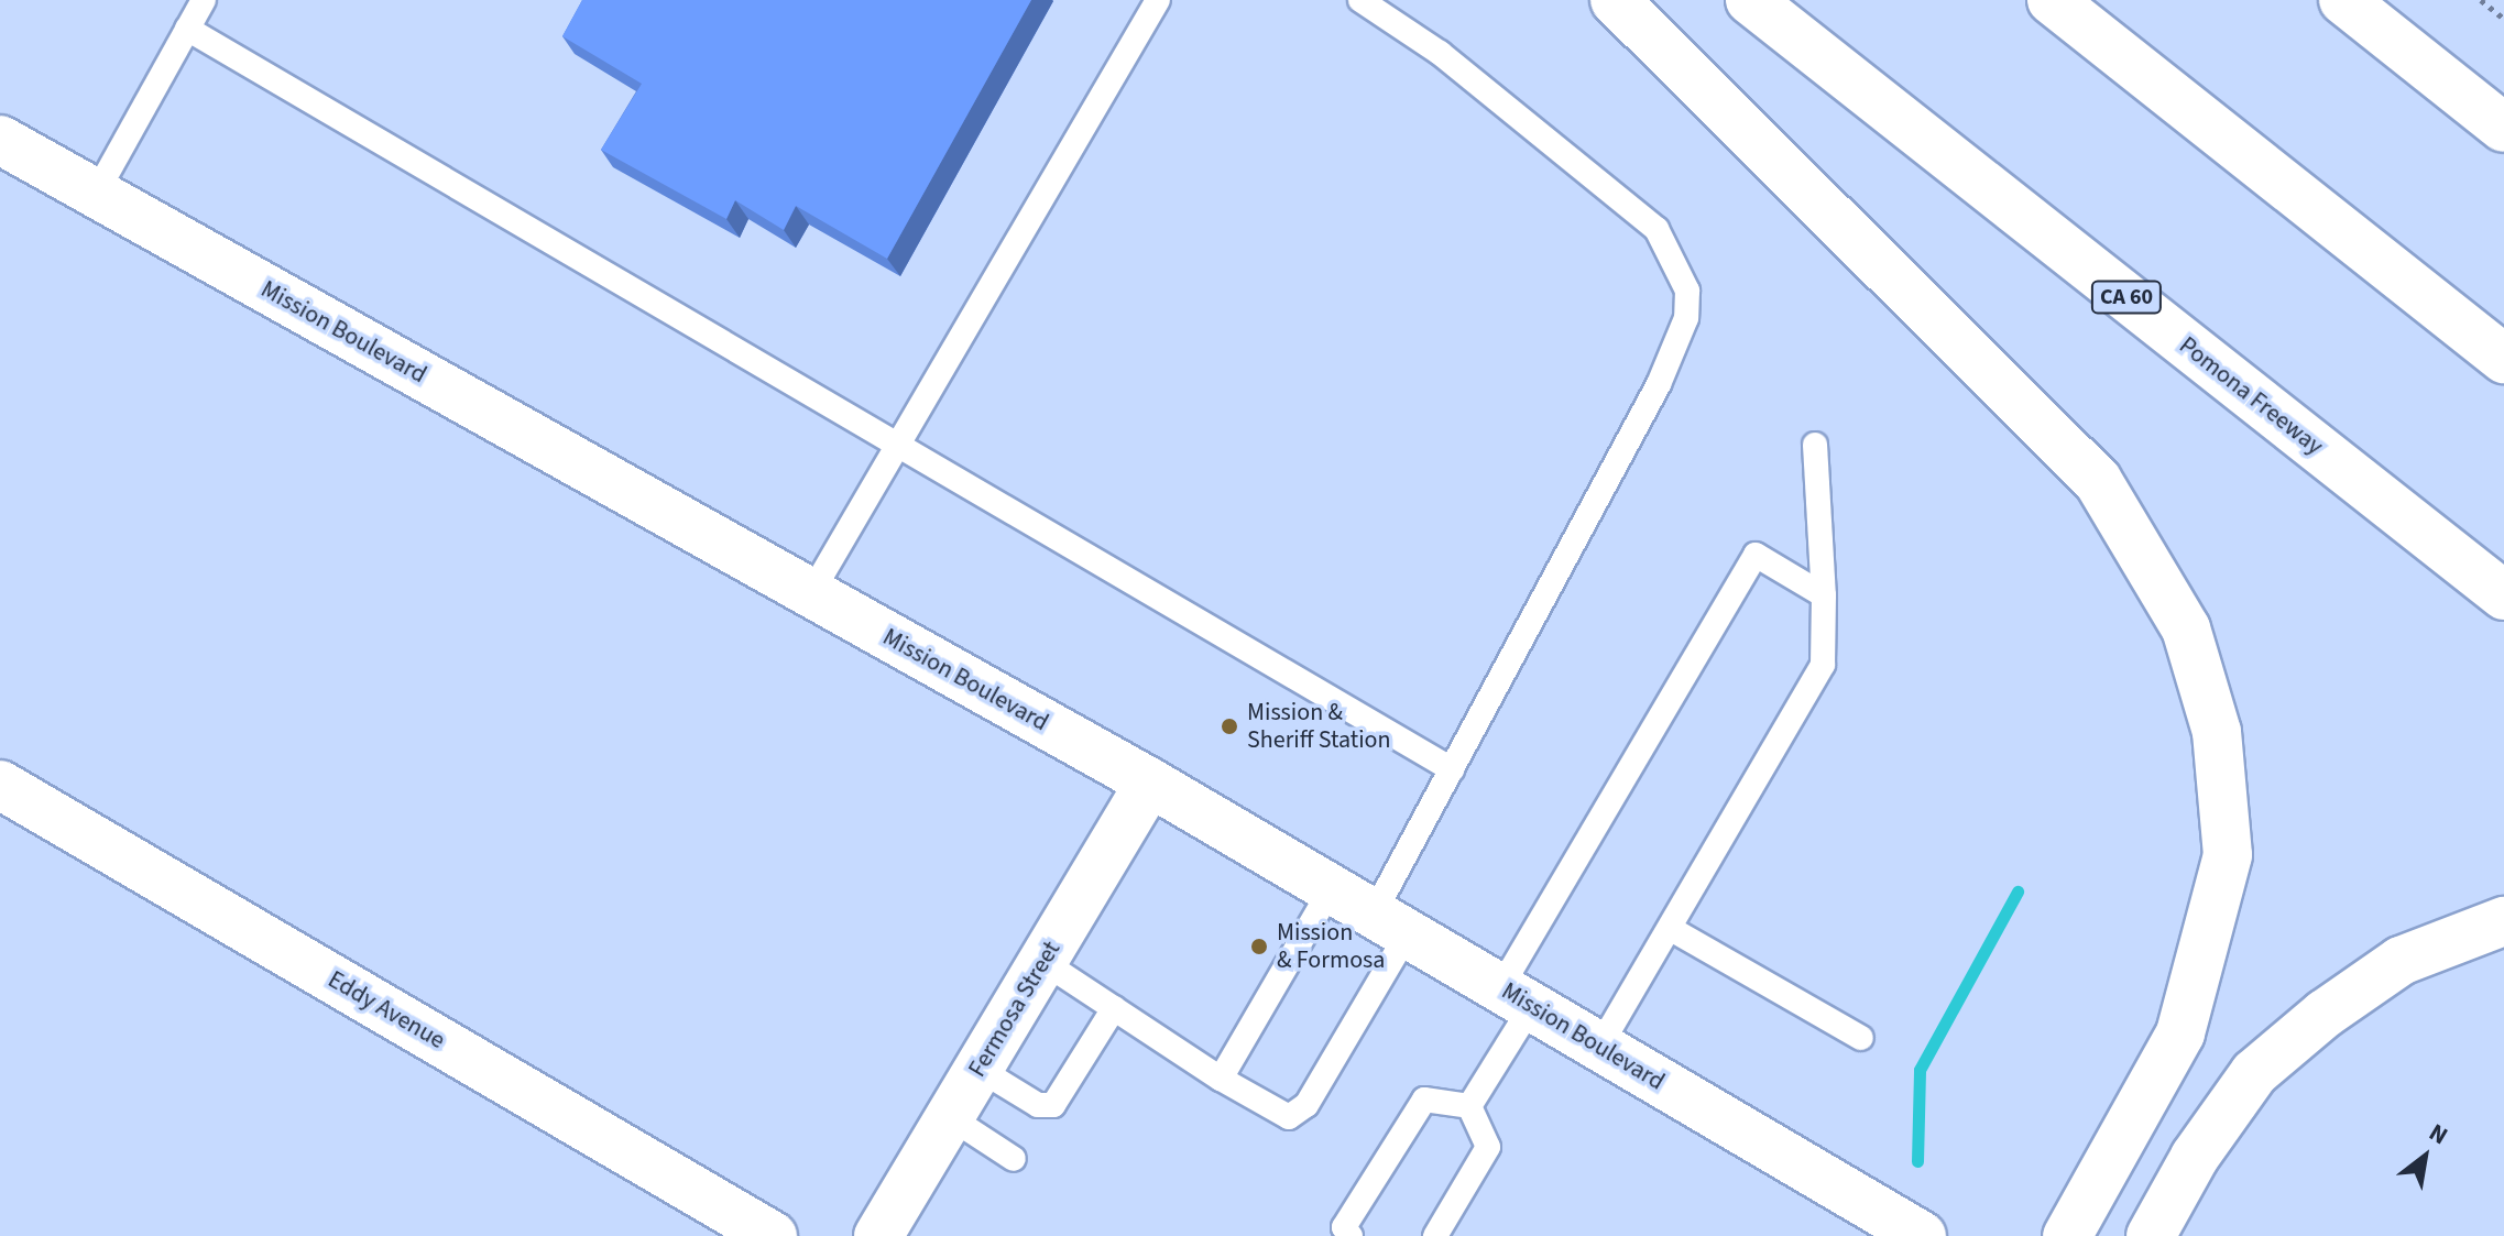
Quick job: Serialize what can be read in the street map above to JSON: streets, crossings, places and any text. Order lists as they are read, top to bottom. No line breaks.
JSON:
{"streets":{"main road":["CA 60","Mission Boulevard","Pomona Freeway","Fermosa Street","Eddy Avenue"]},"crossings":[["Mission Boulevard","Fermosa Street"]],"places":["Mission & Sheriff Station","Mission & Formosa"],"north":"top right"}
